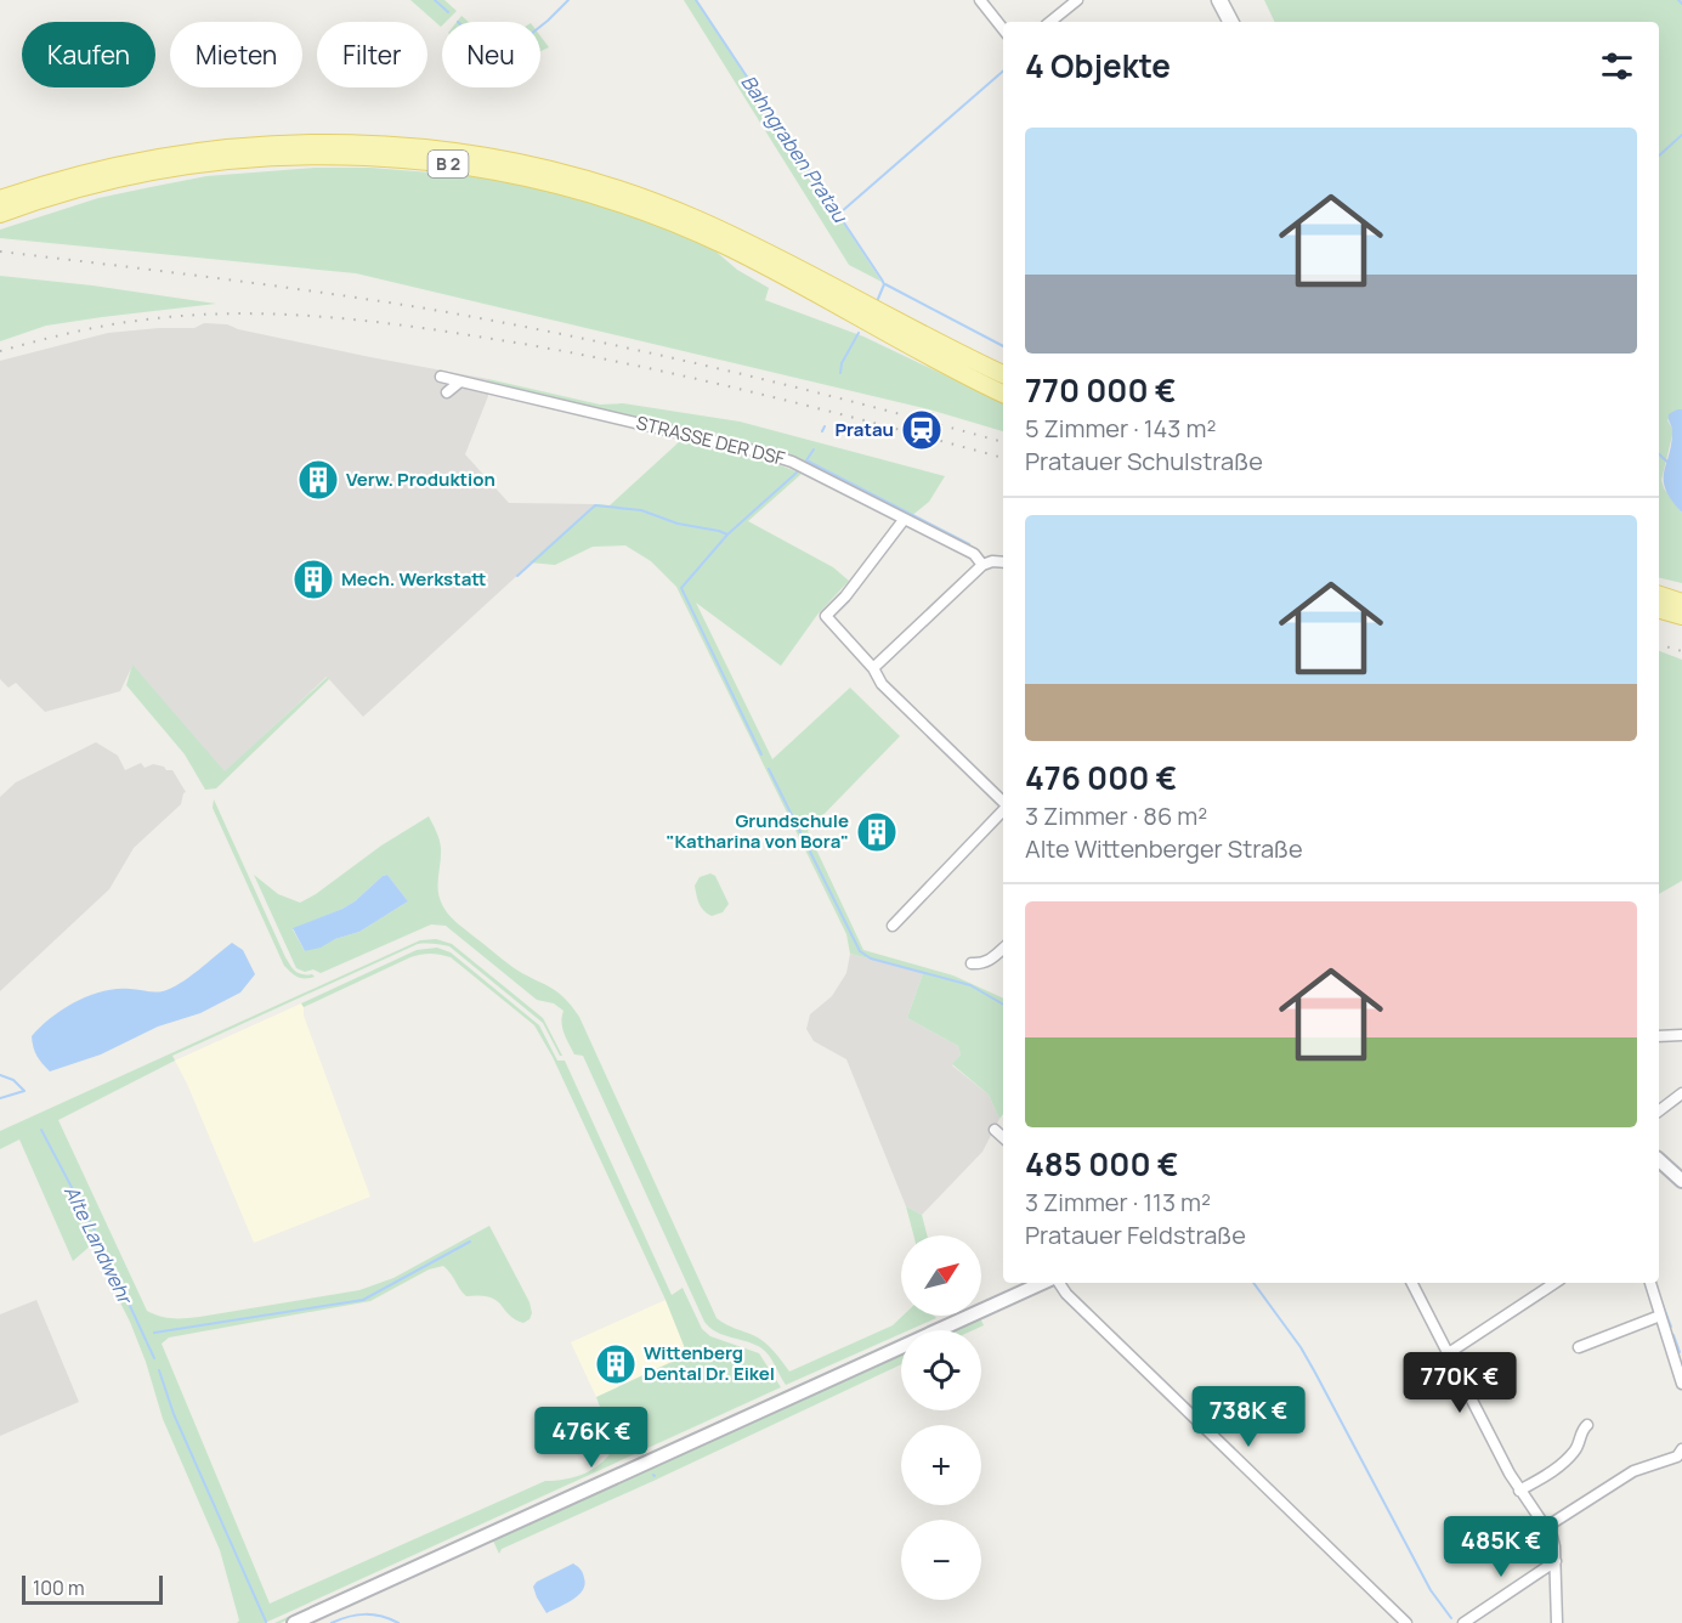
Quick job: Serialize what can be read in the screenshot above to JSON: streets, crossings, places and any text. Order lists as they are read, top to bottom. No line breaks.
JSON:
{"streets":{"main road":["B 2"],"street":["STRASSE DER DSF"]},"water":["Bahngraben Pratau","Alte Landwehr"],"places":{"station":["Pratau"],"building":["Verw. Produktion","Mech. Werkstatt","Grundschule \"Katharina von Bora\"","Wittenberg Dental Dr. Eikel"]},"scale_bar":"100 m","north":"top right","page":{"chip":["Kaufen","Mieten","Filter","Neu"],"heading":"4 Objekte","list":[{"name":"770 000 €","note":"5 Zimmer · 143 m² · Pratauer Schulstraße"},{"name":"476 000 €","note":"3 Zimmer · 86 m² · Alte Wittenberger Straße"},{"name":"485 000 €","note":"3 Zimmer · 113 m² · Pratauer Feldstraße"}],"map_buttons":["+","−"],"price":["770K €","738K €","476K €","485K €"],"scale":"100 m"}}
